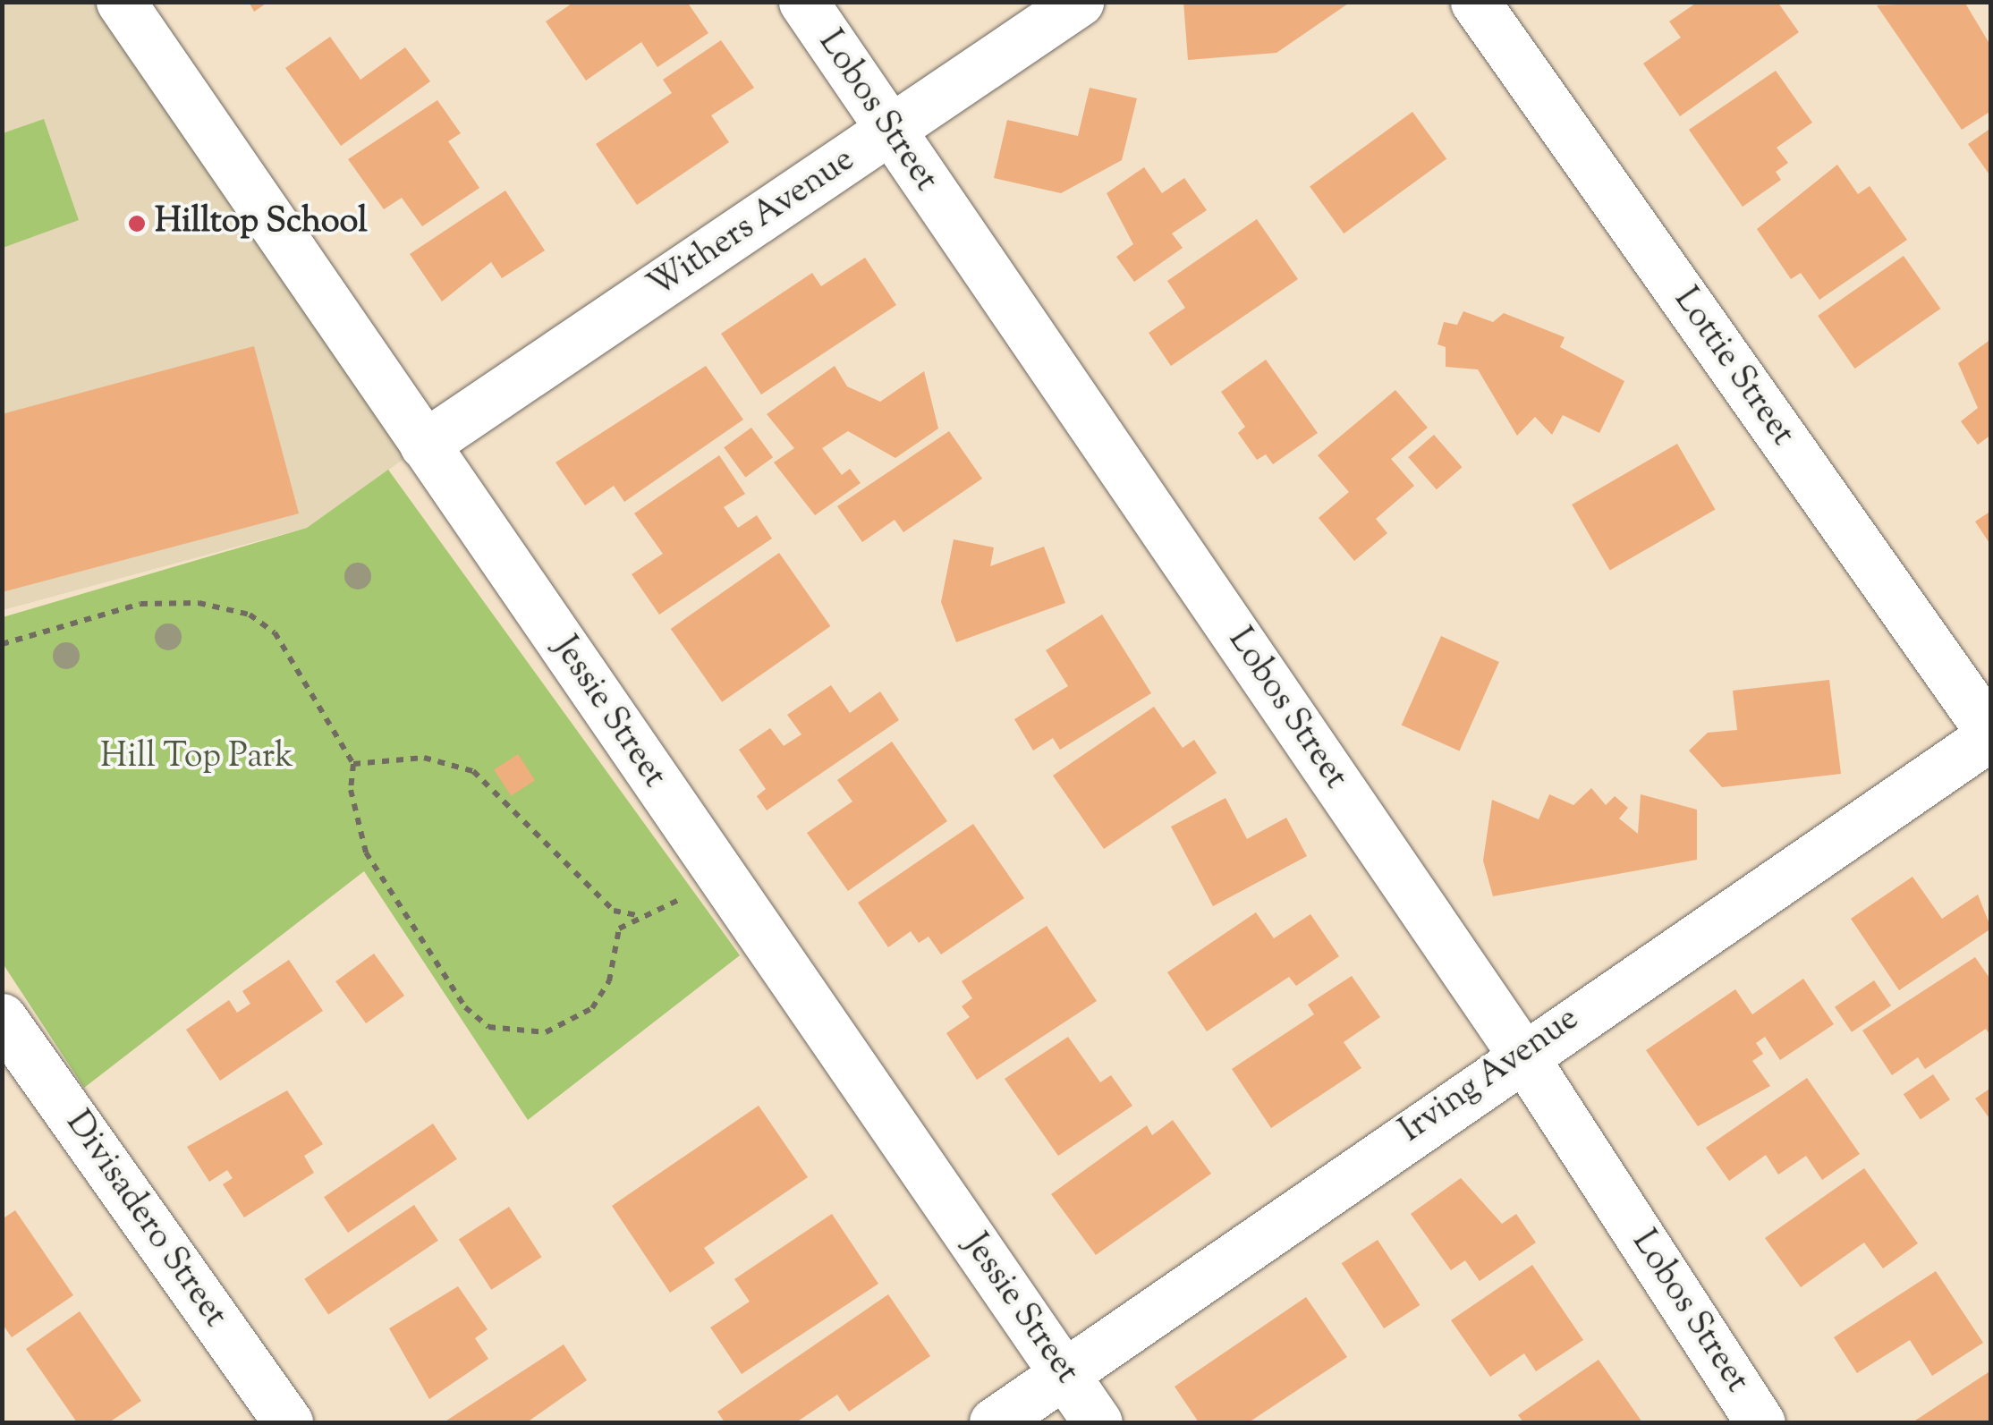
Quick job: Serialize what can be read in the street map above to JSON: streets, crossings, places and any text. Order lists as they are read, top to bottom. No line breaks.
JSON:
{"streets":{"street":["Lobos Street","Withers Avenue","Lottie Street","Jessie Street","Irving Avenue","Divisadero Street"]},"crossings":[["Lobos Street","Withers Avenue"],["Lobos Street","Irving Avenue"],["Withers Avenue","Jessie Street"],["Lottie Street","Irving Avenue"],["Jessie Street","Irving Avenue"]],"parks":["Hill Top Park"],"places":["Hilltop School"]}
